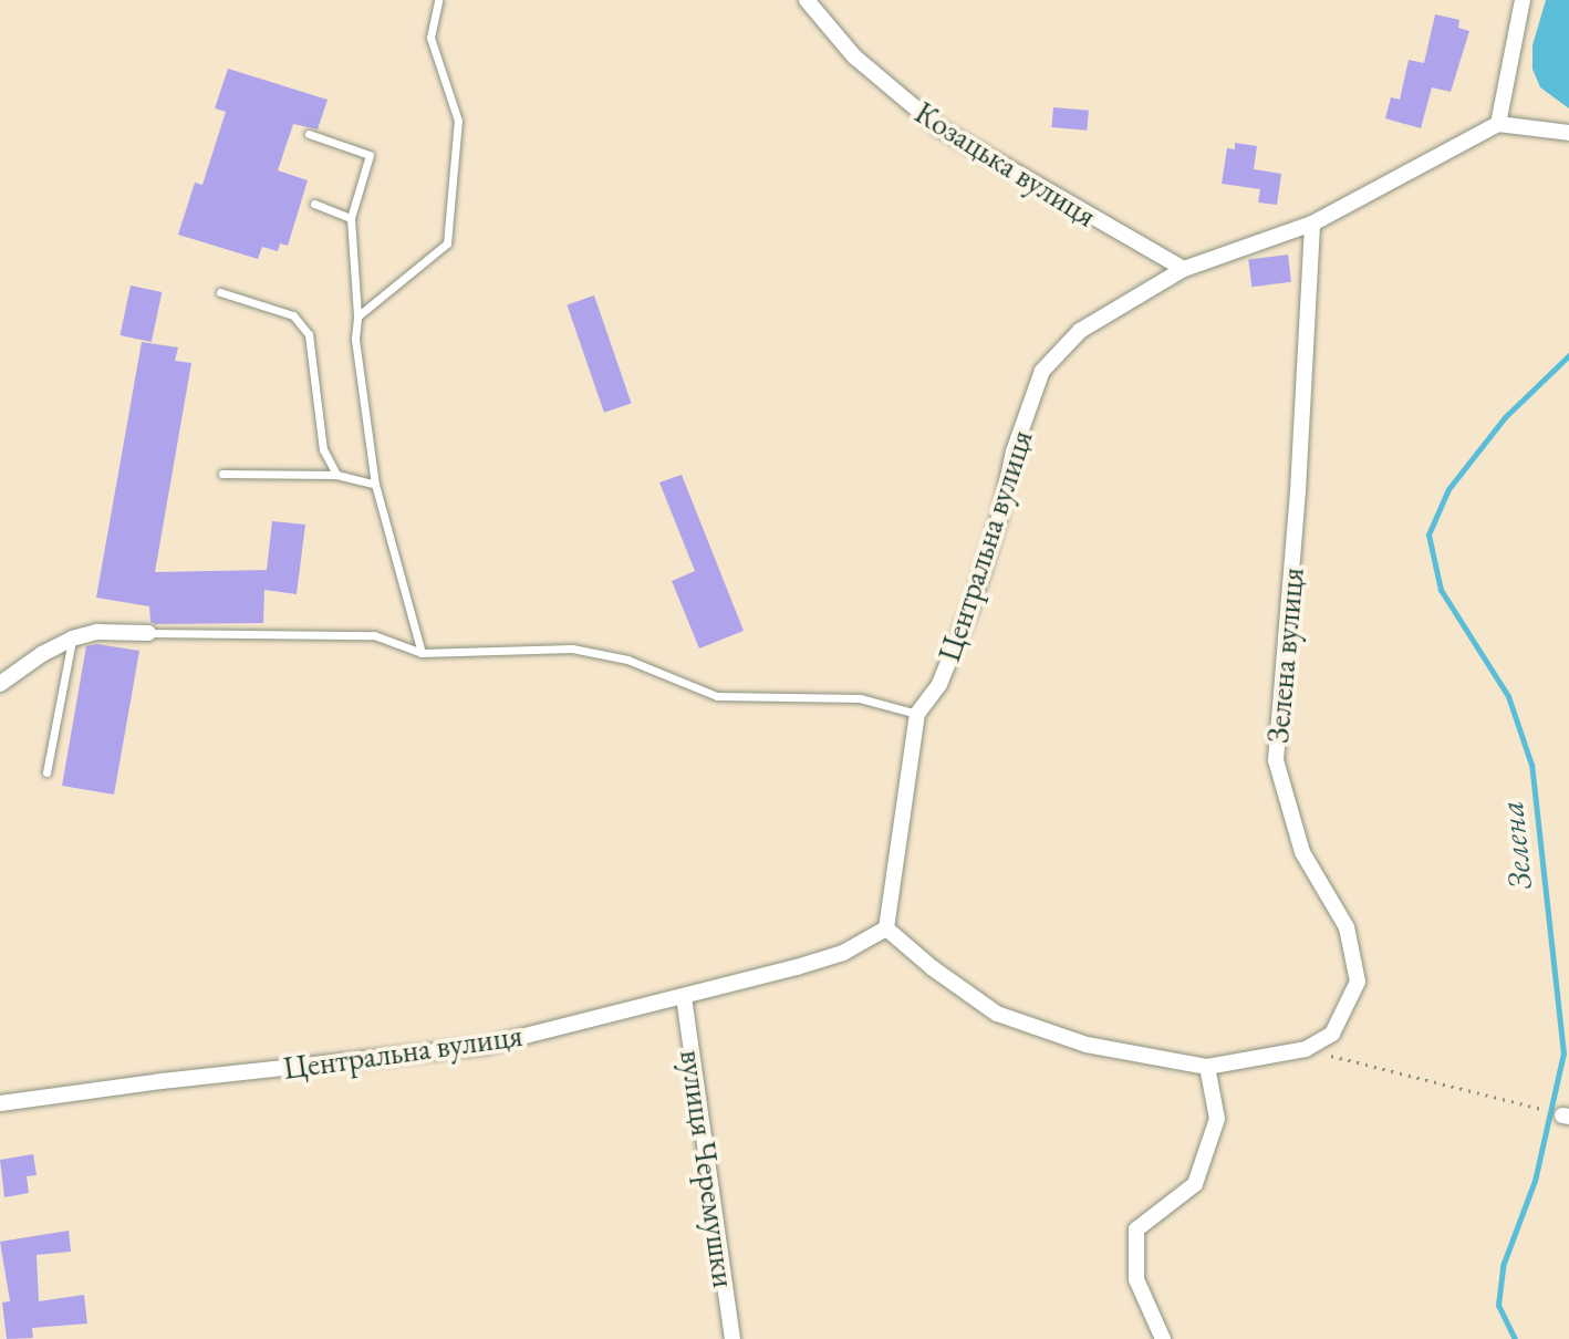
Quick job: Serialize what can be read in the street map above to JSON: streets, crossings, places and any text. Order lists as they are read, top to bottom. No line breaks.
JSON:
{"streets":{"street":["Козацька вулиця","Центральна вулиця","Зелена вулиця","вулиця Черемушки"]},"crossings":[["Козацька вулиця","Центральна вулиця"],["Центральна вулиця","Зелена вулиця"],["Центральна вулиця","вулиця Черемушки"]],"water":["Зелена"]}
